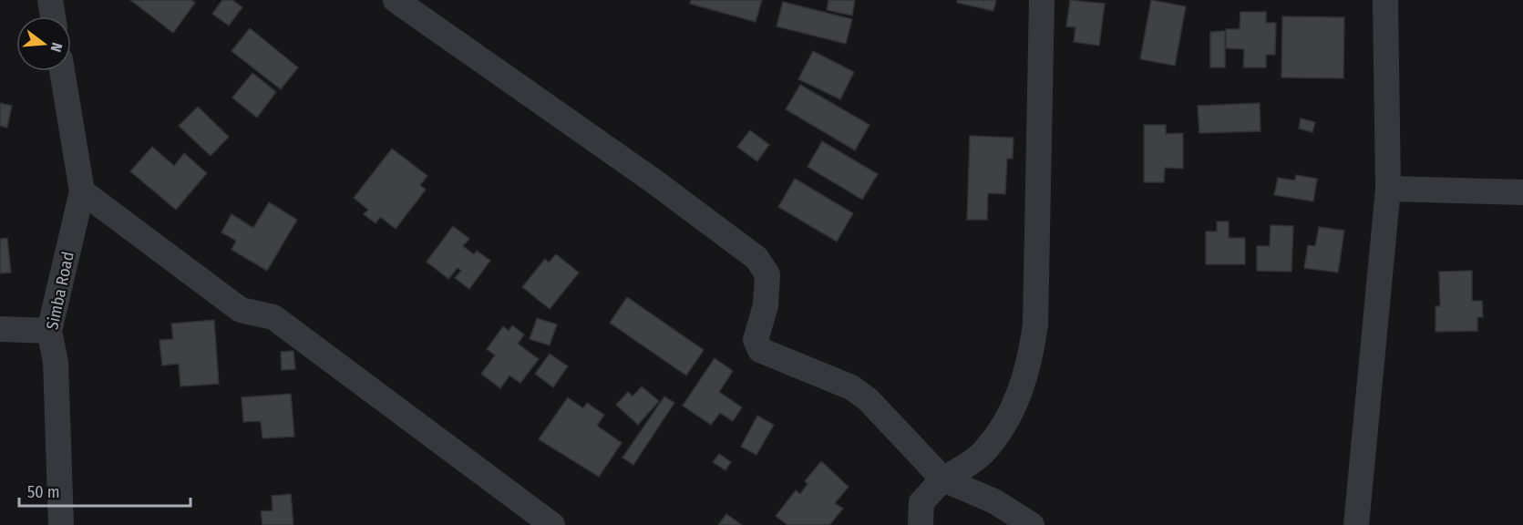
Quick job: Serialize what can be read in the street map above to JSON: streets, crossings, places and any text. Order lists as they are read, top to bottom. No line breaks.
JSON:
{"streets":{"street":["Simba Road"]},"scale_bar":"50 m","north":"right"}
